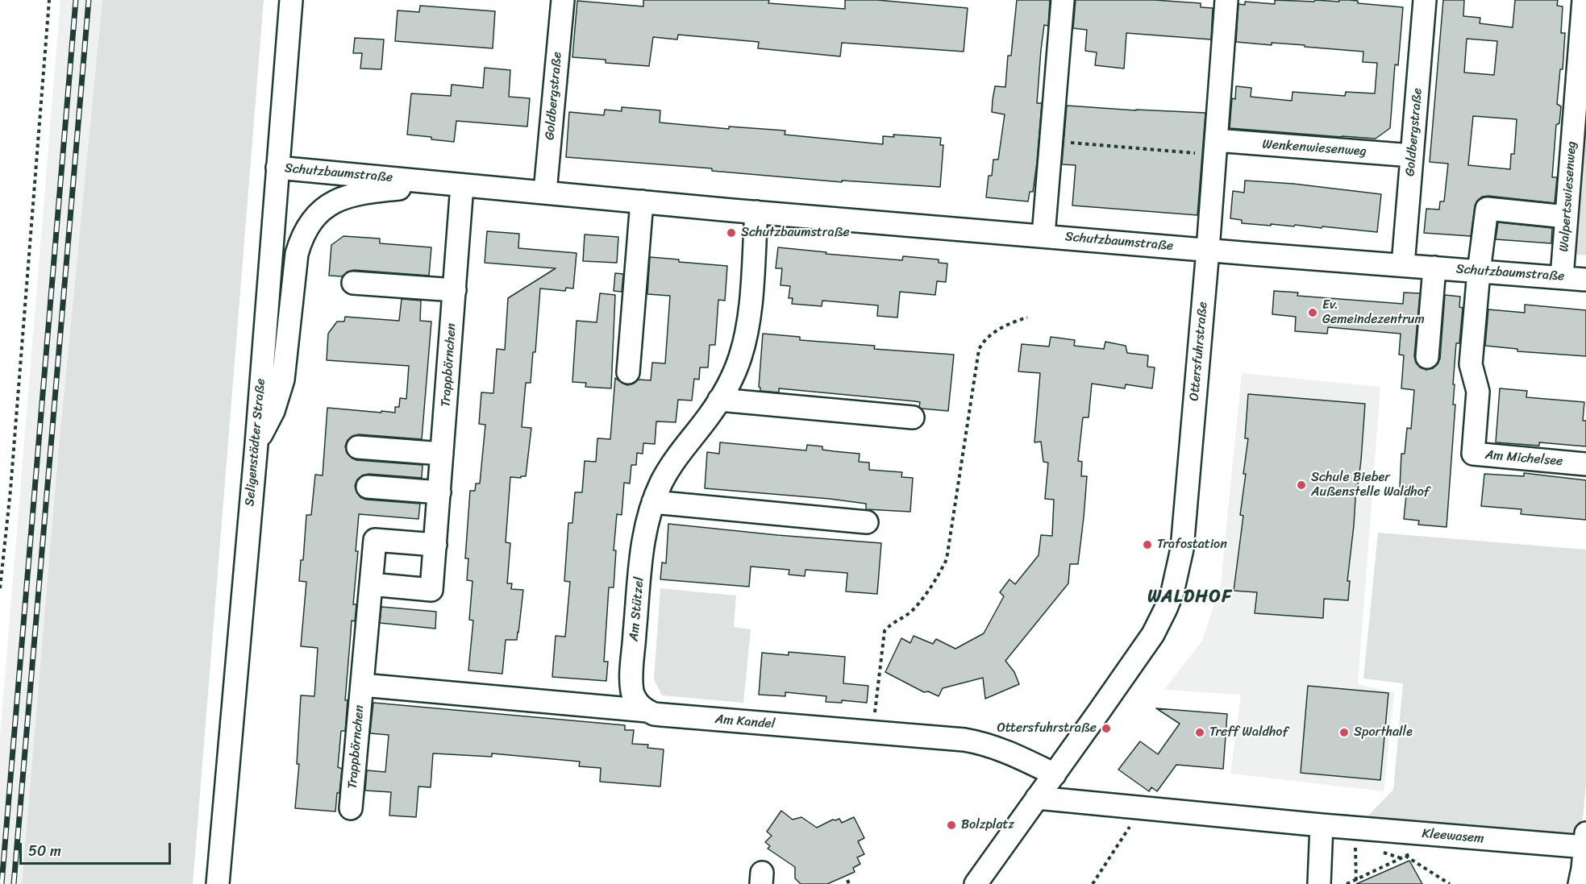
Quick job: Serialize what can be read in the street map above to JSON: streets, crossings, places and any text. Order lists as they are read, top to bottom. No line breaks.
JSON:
{"streets":{"street":["Goldbergstraße","Wenkenwiesenweg","Schutzbaumstraße","Walpertswiesenweg","Ottersfuhrstraße","Trappbörnchen","Seligenstädter Straße","Am Michelsee","Am Stützel","Am Kandel","Kleewasem"]},"crossings":[["Goldbergstraße","Wenkenwiesenweg"],["Goldbergstraße","Schutzbaumstraße"],["Schutzbaumstraße","Walpertswiesenweg"],["Schutzbaumstraße","Ottersfuhrstraße"],["Schutzbaumstraße","Trappbörnchen"],["Schutzbaumstraße","Seligenstädter Straße"],["Schutzbaumstraße","Am Michelsee"],["Schutzbaumstraße","Am Stützel"],["Ottersfuhrstraße","Am Kandel"],["Ottersfuhrstraße","Kleewasem"],["Trappbörnchen","Am Kandel"],["Am Stützel","Am Kandel"]],"districts":["WALDHOF"],"places":["Schutzbaumstraße","Ev. Gemeindezentrum","Schule Bieber Außenstelle Waldhof","Trafostation","Ottersfuhrstraße","Treff Waldhof","Sporthalle","Bolzplatz"],"scale_bar":"50 m"}
